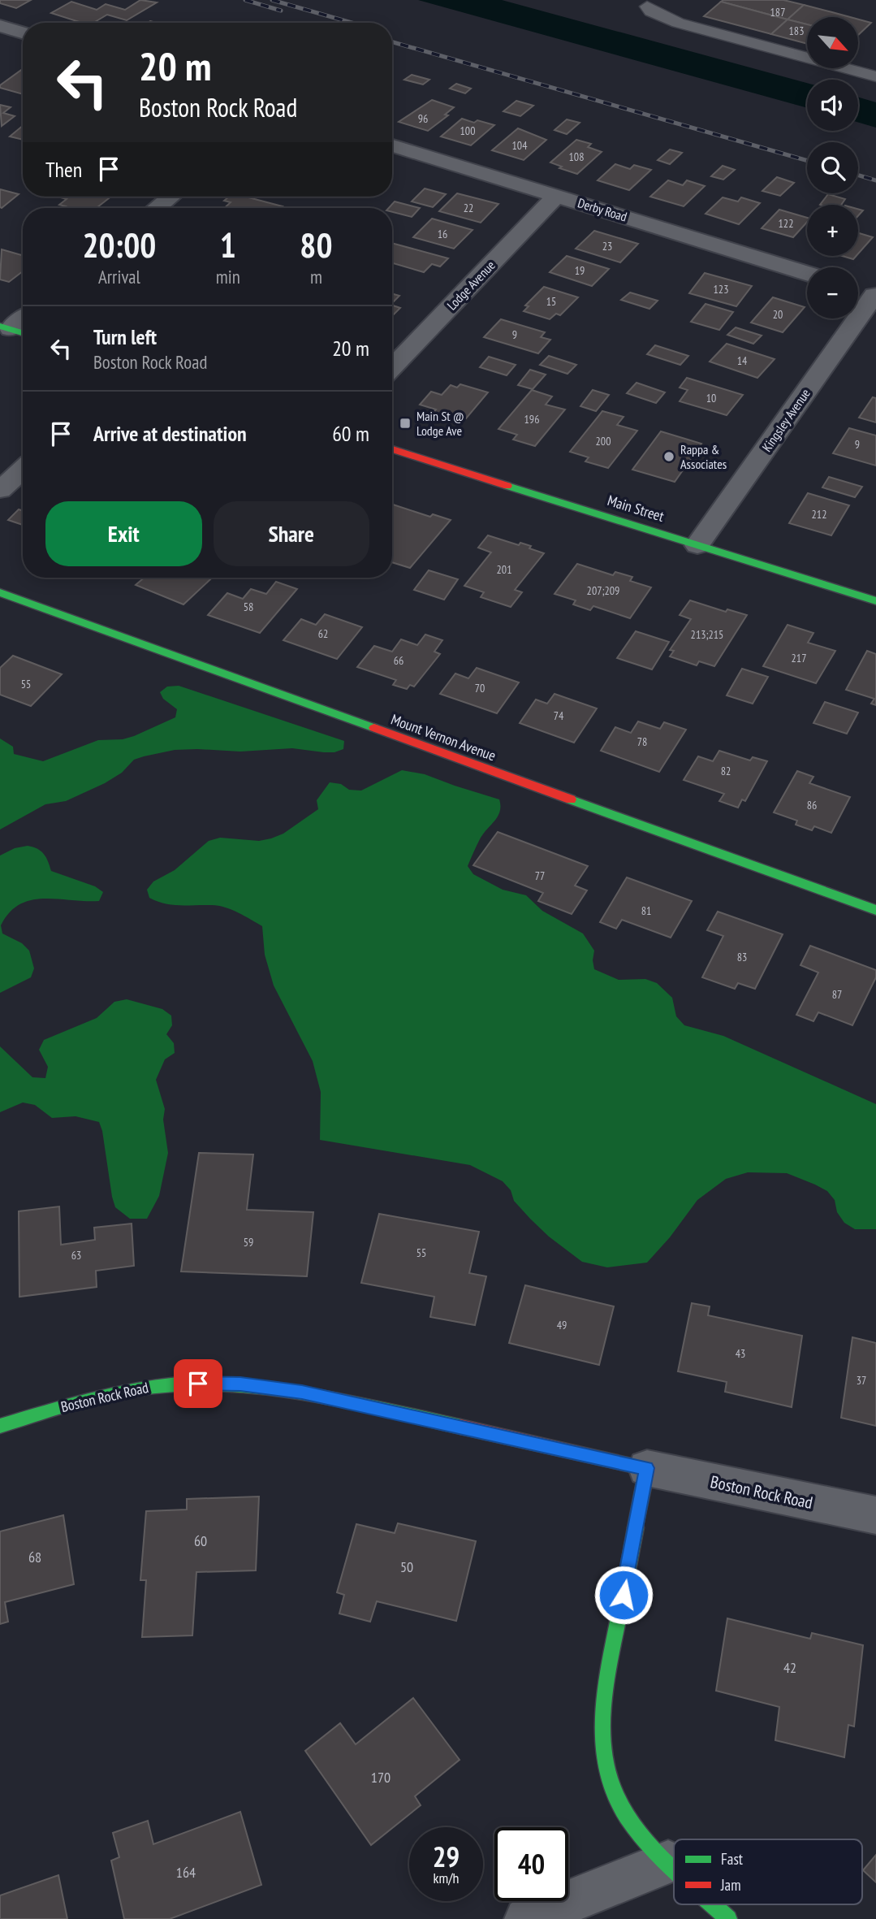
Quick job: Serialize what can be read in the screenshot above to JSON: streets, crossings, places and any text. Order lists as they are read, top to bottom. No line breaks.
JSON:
{"streets":{"street":["Derby Road","Lodge Avenue","Kingsley Avenue","Main Street","Mount Vernon Avenue","Boston Rock Road"]},"crossings":[["Derby Road","Lodge Avenue"],["Kingsley Avenue","Main Street"]],"places":{"transit":["Main St @ Lodge Ave"],"other":["Rappa & Associates"]},"house_numbers":["187","183","96","100","104","108","22","122","16","23","19","123","15","20","9","14","10","196","200","9","212","201","207;209","58","62","213;215","217","66","55","70","74","78","82","86","77","81","83","87","59","55","63","49","43","37","60","68","50","42","170","164"],"legend":["Fast","Jam"],"north":"bottom right","page":{"map_buttons":["+","−"],"turn":["20 m","Boston Rock Road"],"then":"Then","eta":["20:00","Arrival","1","min","80","m"],"list":[{"name":"Turn left","note":"Boston Rock Road","value":"20 m"},{"name":"Arrive at destination","value":"60 m"}],"buttons":["Exit","Share"],"speed":"29 km/h","limit":"40"}}
